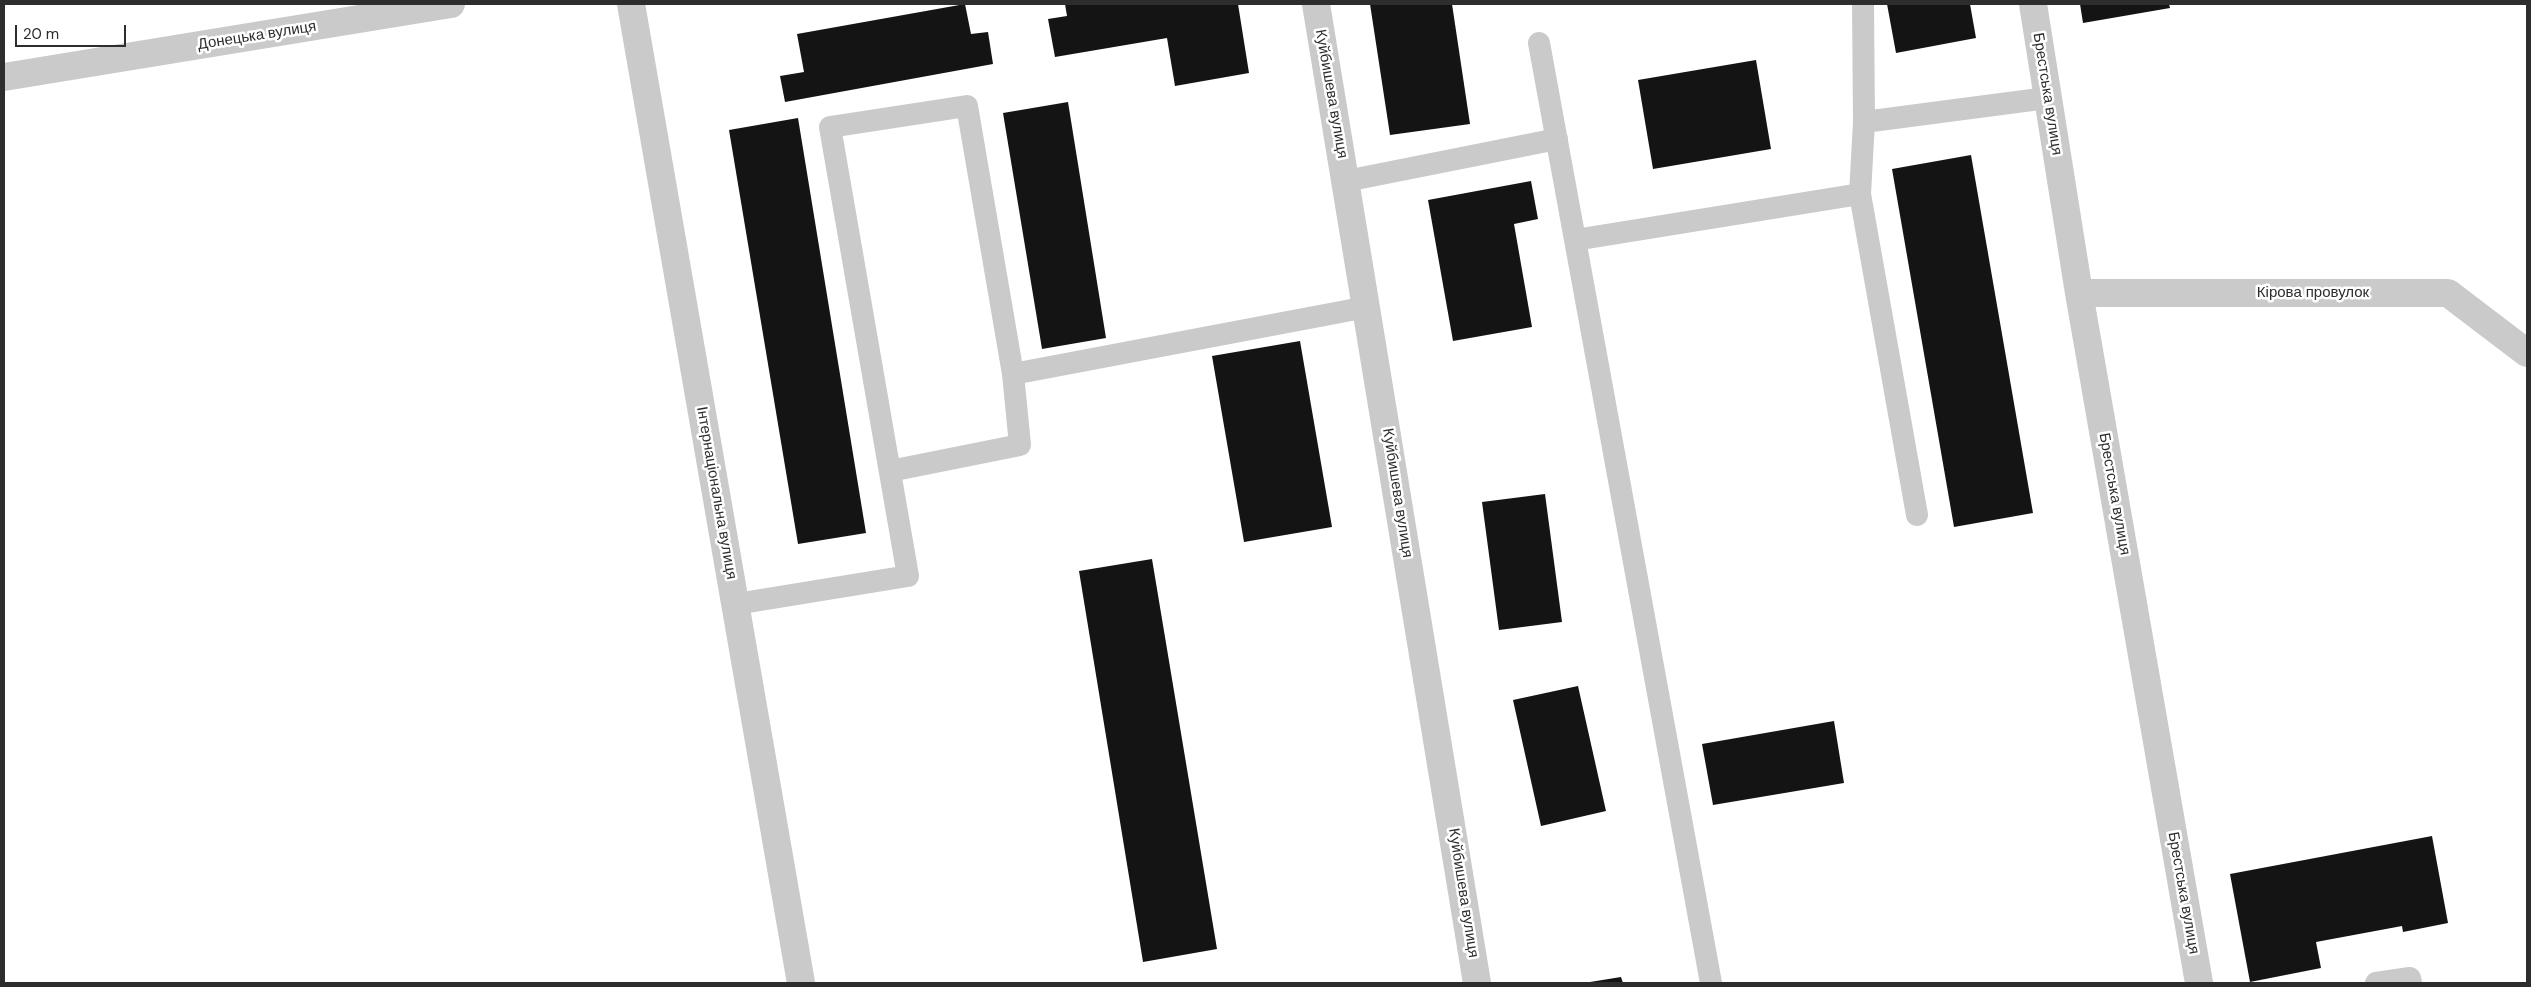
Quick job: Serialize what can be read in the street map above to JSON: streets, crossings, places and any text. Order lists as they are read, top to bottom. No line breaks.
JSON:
{"streets":{"street":["Донецька вулиця","Куйбишева вулиця","Брестська вулиця","Кірова провулок","Інтернаціональна вулиця"]},"crossings":[["Брестська вулиця","Кірова провулок"]],"scale_bar":"20 m"}
